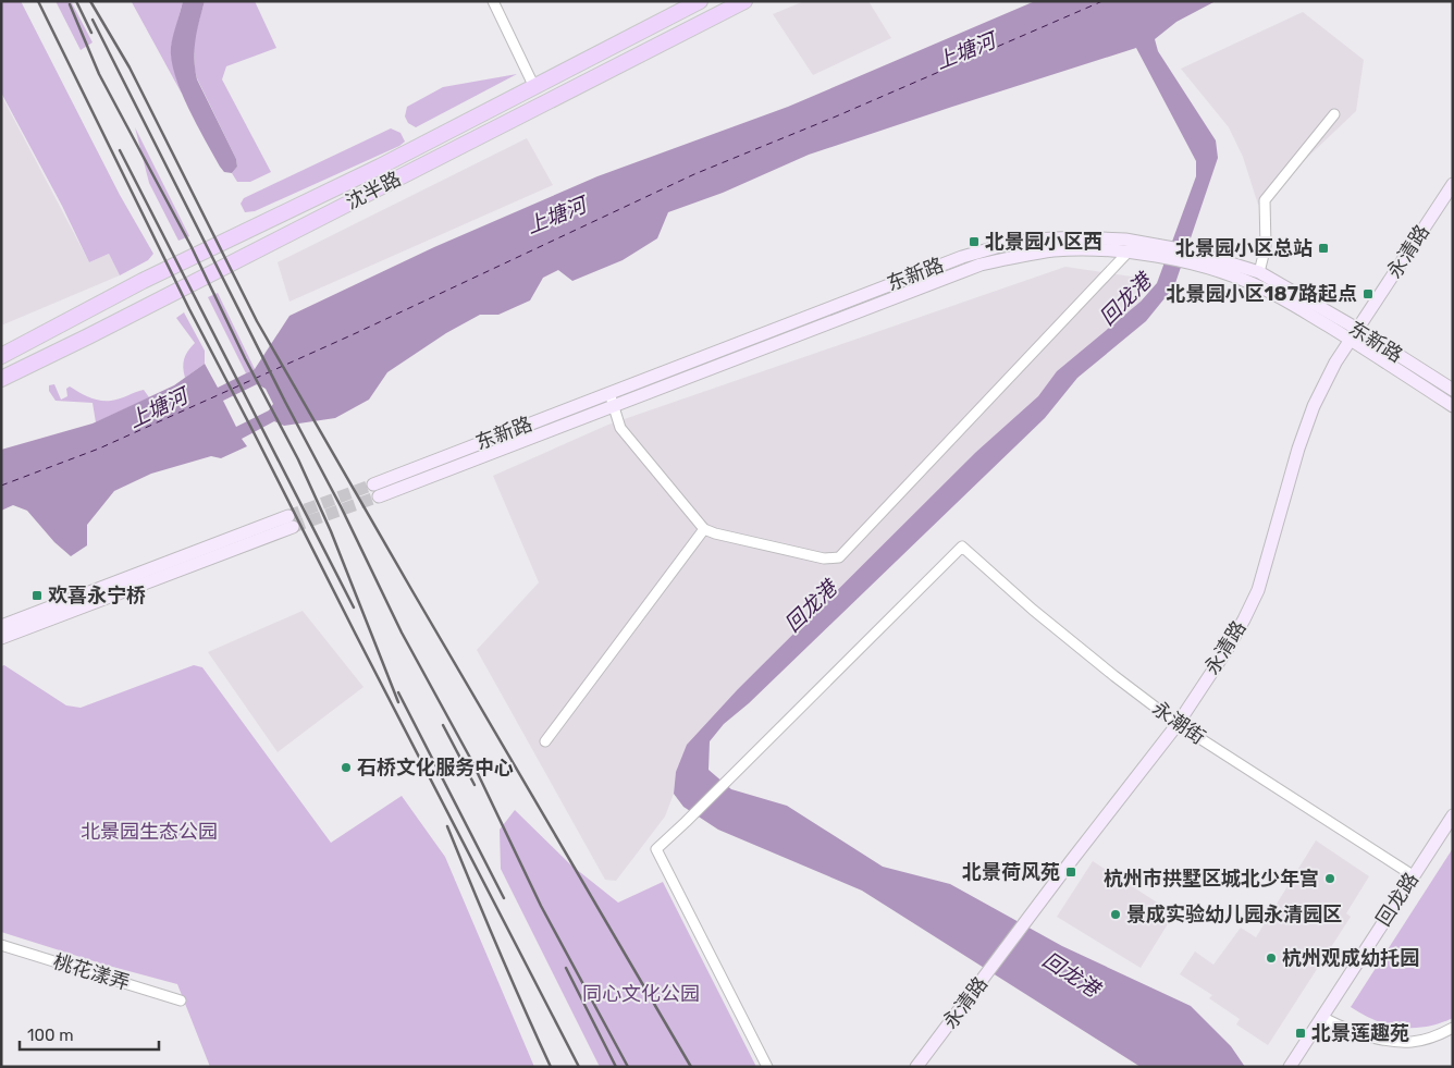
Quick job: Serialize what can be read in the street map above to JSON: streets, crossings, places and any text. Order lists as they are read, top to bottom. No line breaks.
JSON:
{"streets":{"main road":["沈半路","永清路","东新路","回龙路"],"street":["永潮街","桃花漾弄"]},"crossings":[["永清路","东新路"],["永清路","永潮街"],["永潮街","回龙路"]],"water":["上塘河","回龙港"],"parks":["北景园生态公园","同心文化公园"],"places":{"transit":["北景园小区西","北景园小区总站","北景园小区187路起点","欢喜永宁桥","北景荷风苑","北景莲趣苑"],"other":["石桥文化服务中心","杭州市拱墅区城北少年宫","景成实验幼儿园永清园区","杭州观成幼托园"]},"scale_bar":"100 m"}
